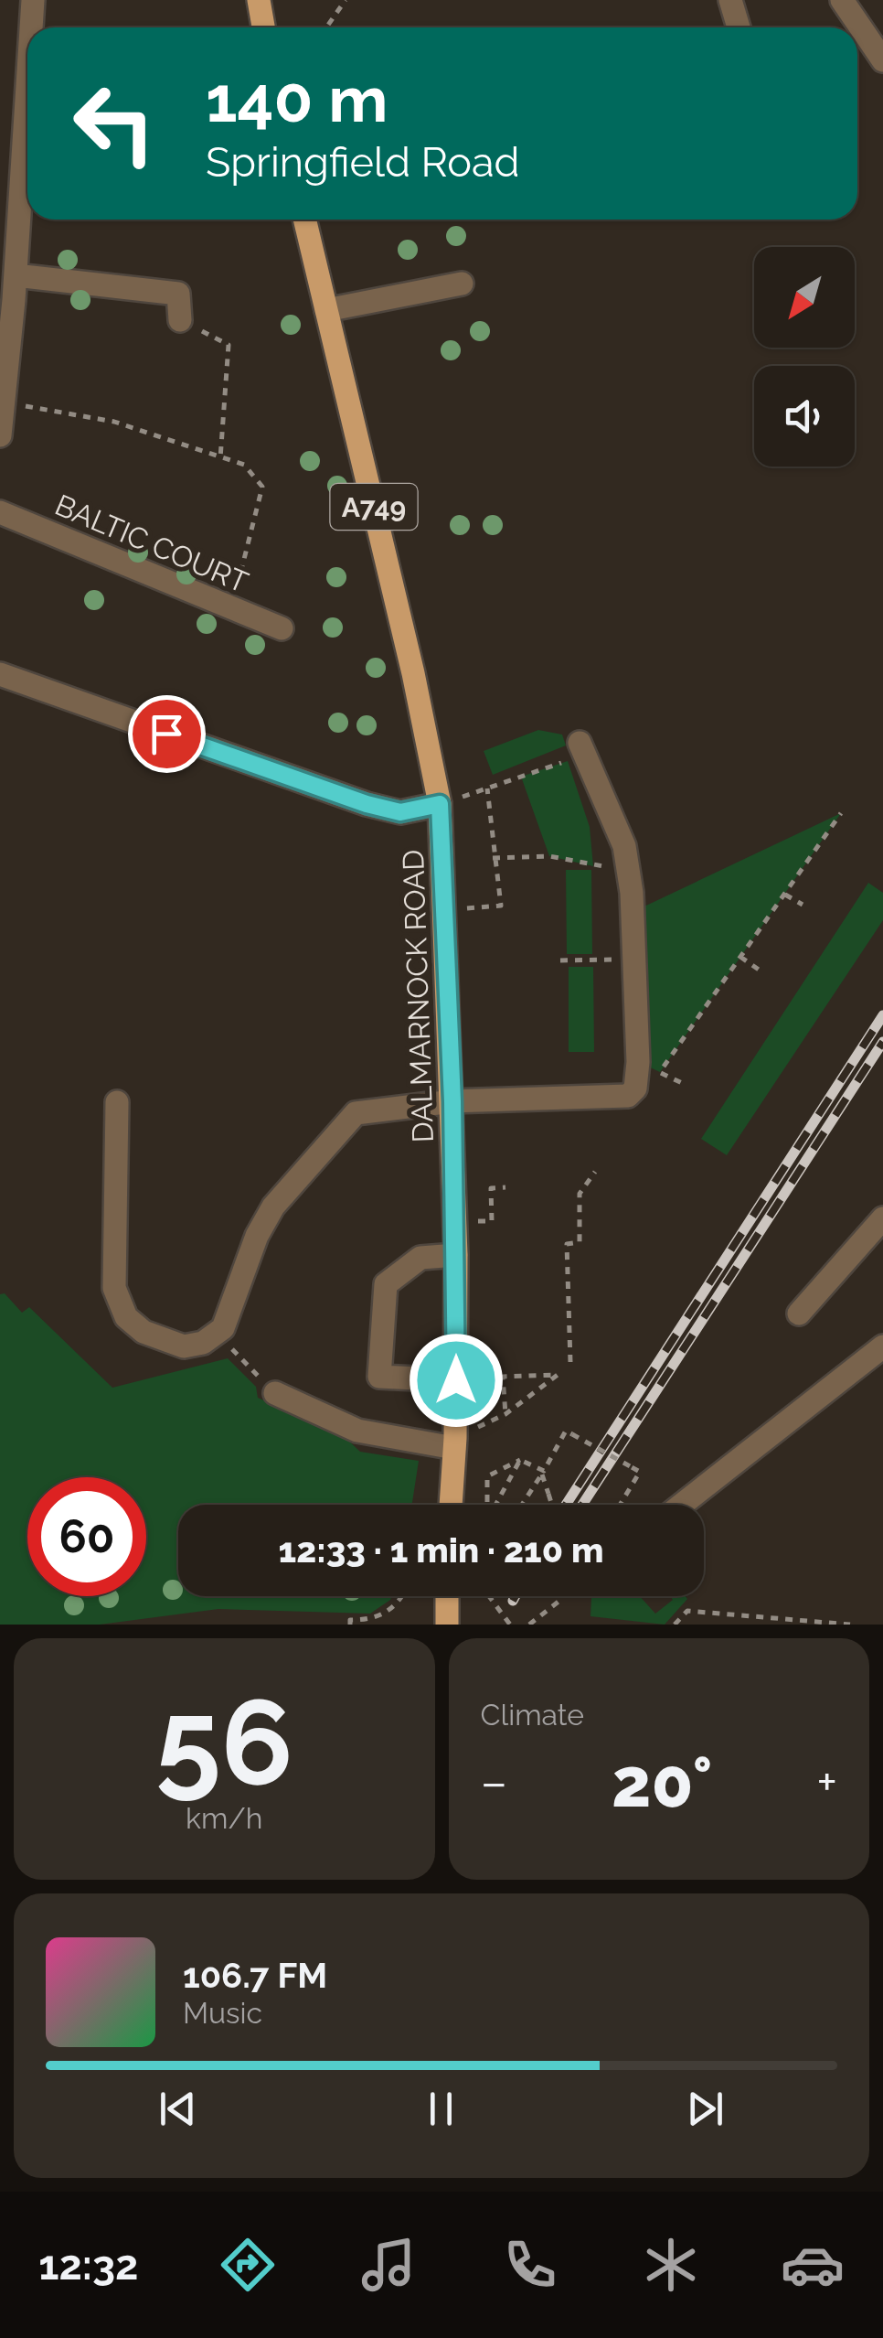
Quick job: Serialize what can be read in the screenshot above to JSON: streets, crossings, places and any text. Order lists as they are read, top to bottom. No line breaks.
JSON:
{"streets":{"main road":["A749","DALMARNOCK ROAD"],"street":["BALTIC COURT"]},"north":"bottom left","page":{"turn":["140 m","Springfield Road"],"limit":"60","trip":"12:33 · 1 min · 210 m","tile":[["56","km/h"],"Climate"],"heat":["−","20°","+"],"song":["106.7 FM","Music"],"tabs":"12:32"}}
